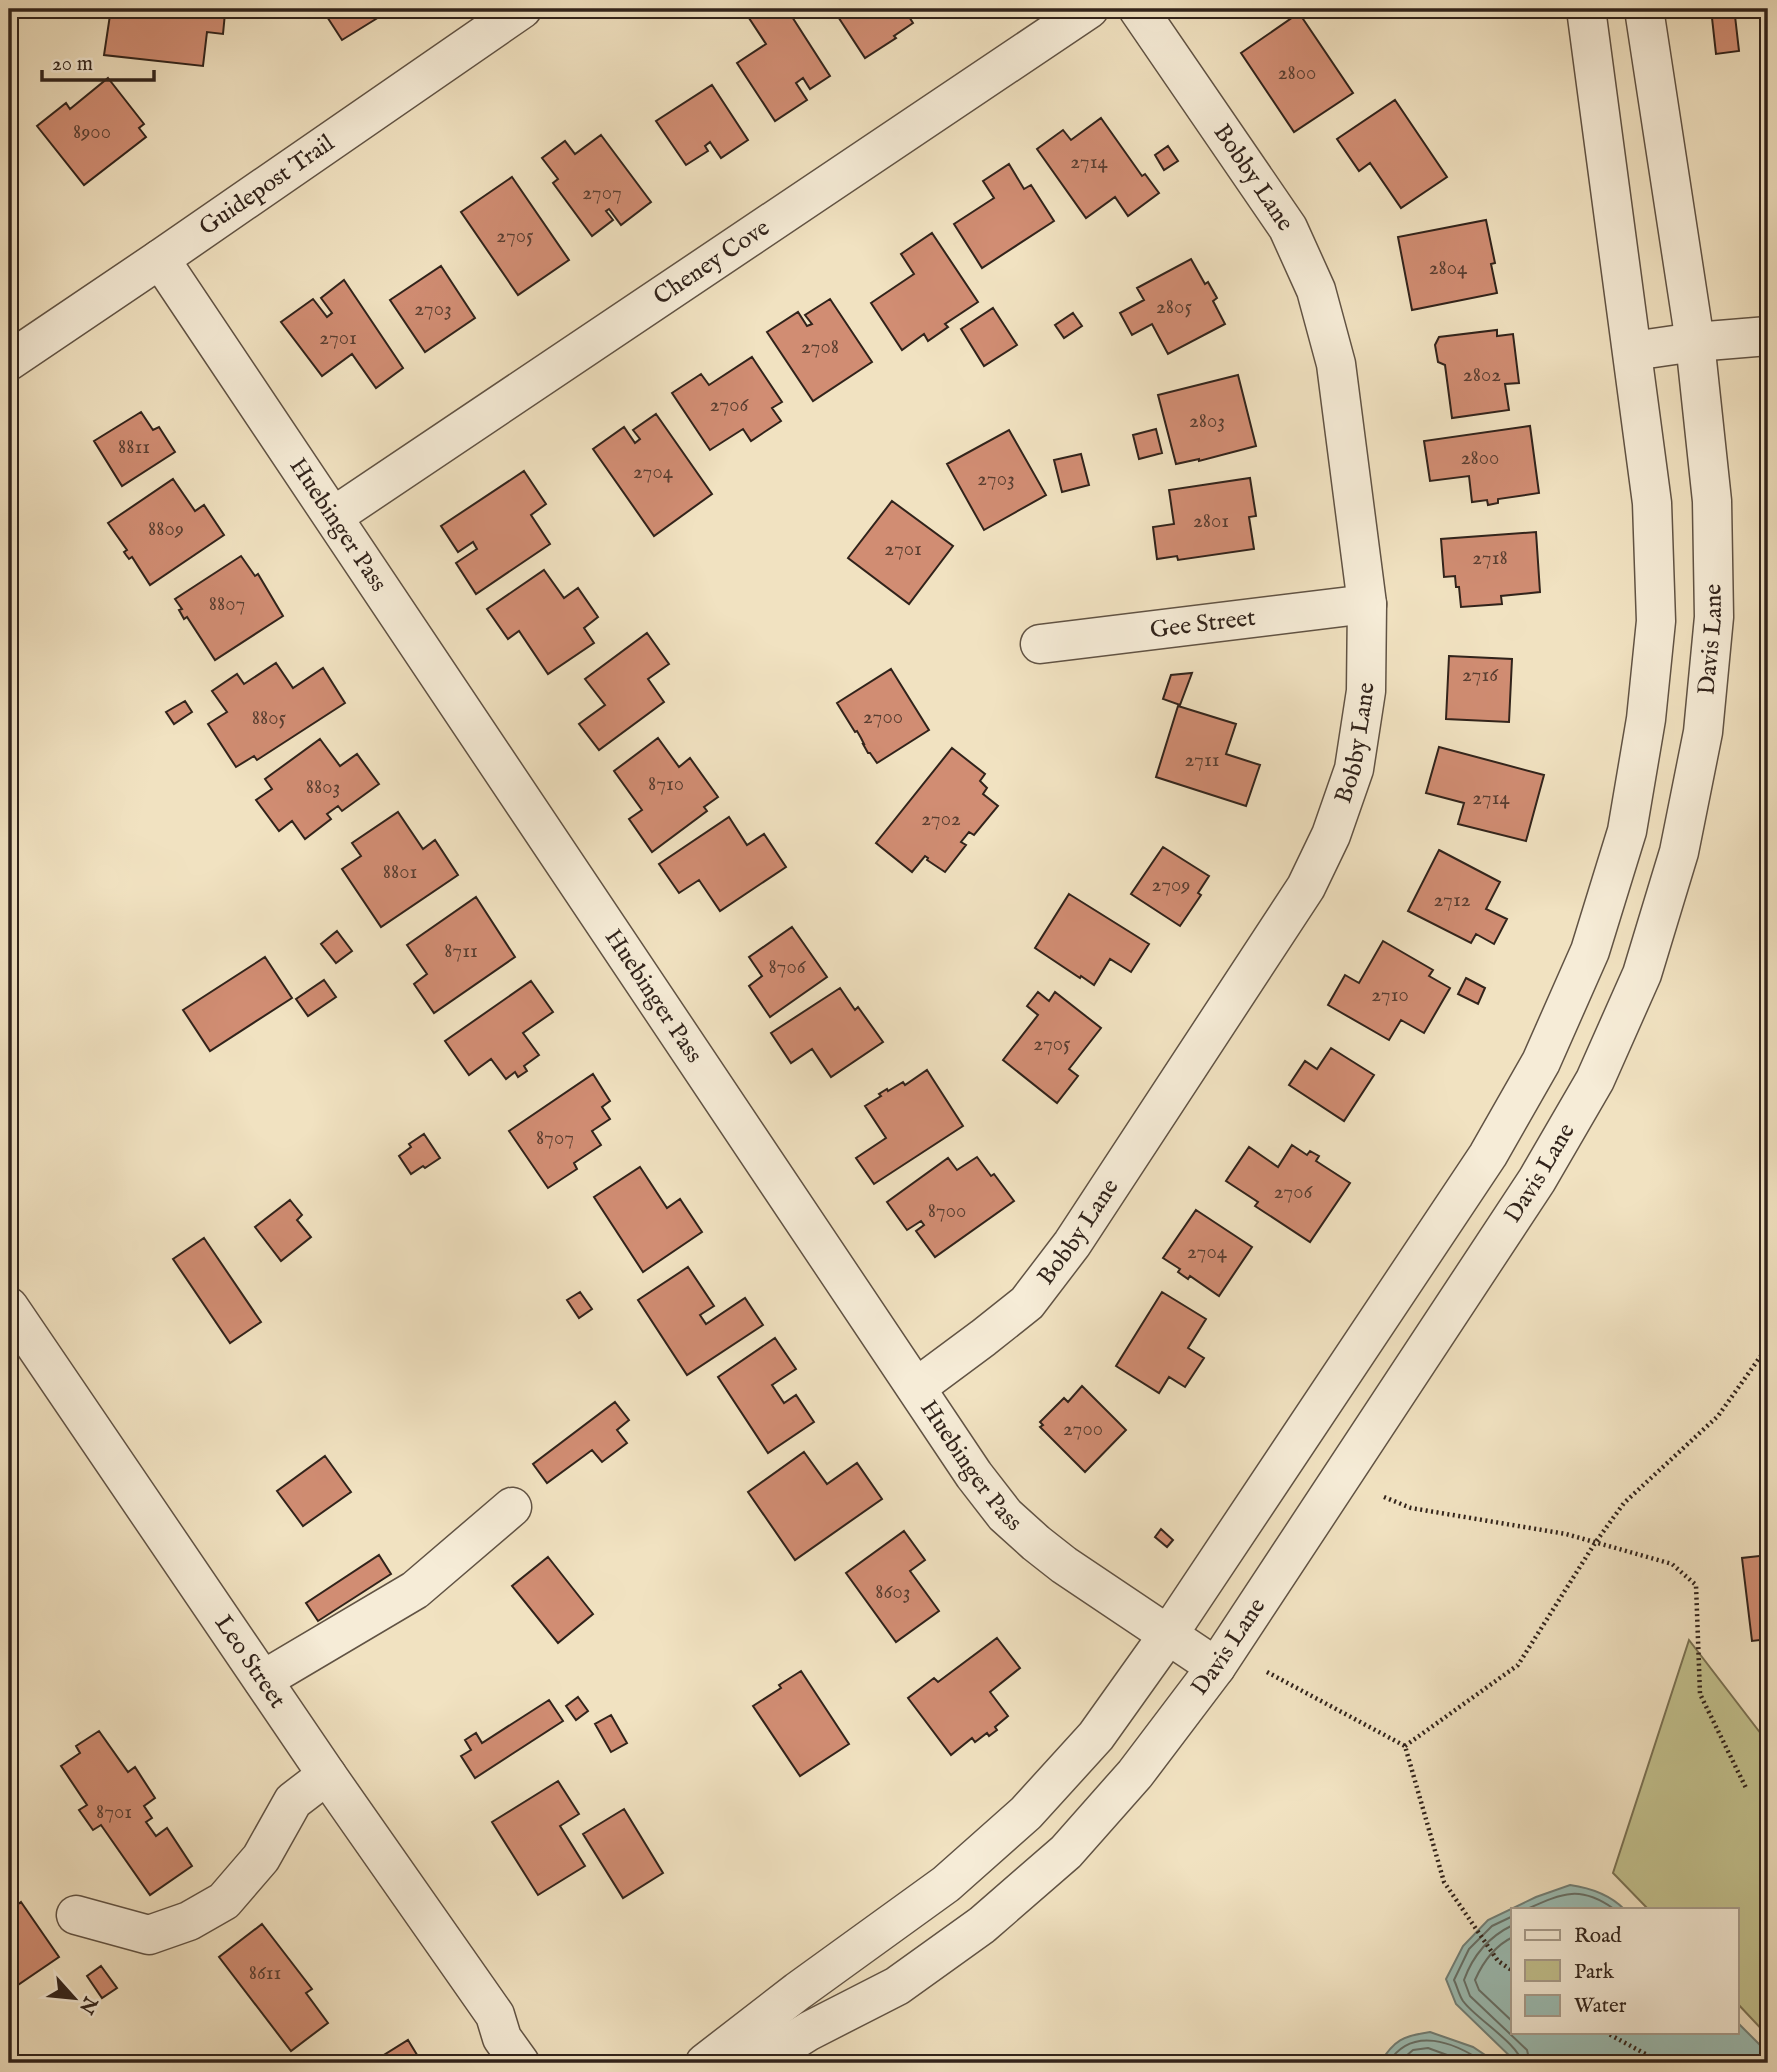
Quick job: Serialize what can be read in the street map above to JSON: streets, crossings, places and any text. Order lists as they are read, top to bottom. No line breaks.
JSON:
{"streets":{"street":["Bobby Lane","Guidepost Trail","Cheney Cove","Huebinger Pass","Gee Street","Davis Lane","Leo Street"]},"crossings":[["Bobby Lane","Huebinger Pass"],["Bobby Lane","Gee Street"],["Guidepost Trail","Huebinger Pass"],["Cheney Cove","Huebinger Pass"],["Huebinger Pass","Davis Lane"]],"house_numbers":["2800","8900","2714","2707","2705","2804","2805","2703","2701","2708","2802","2706","2803","8811","2800","2704","2703","2801","8809","2701","2718","8807","2716","2700","8805","2711","8710","8803","2714","2702","8801","2709","2712","8711","8706","2710","2705","8707","2706","8700","2704","2700","8603","8701","8611"],"legend":["Road","Park","Water"],"scale_bar":"20 m","north":"bottom right"}
